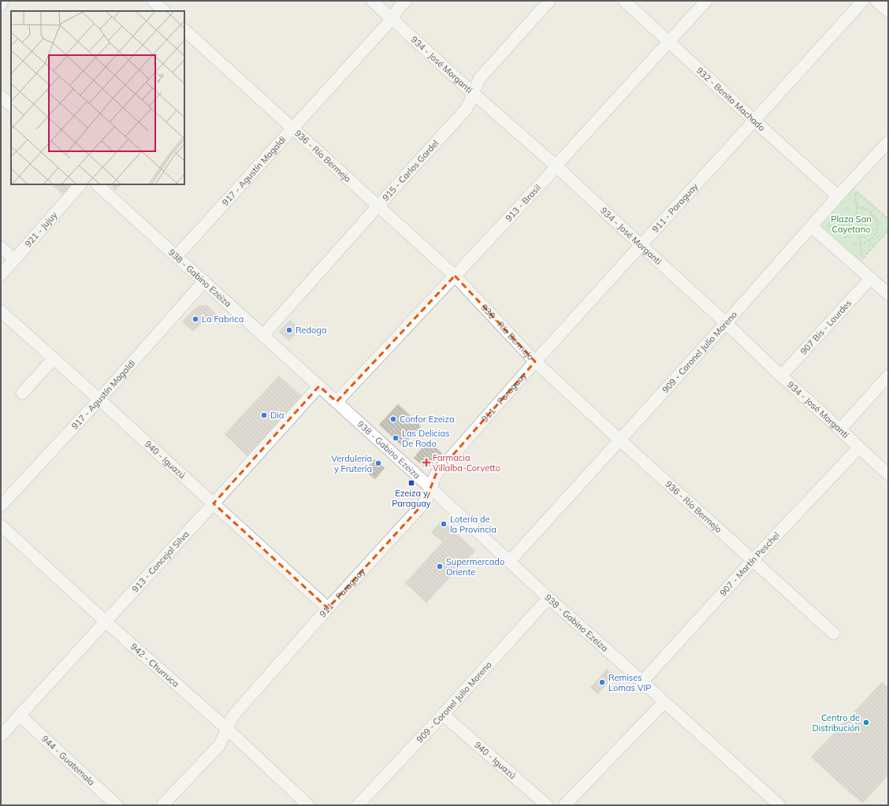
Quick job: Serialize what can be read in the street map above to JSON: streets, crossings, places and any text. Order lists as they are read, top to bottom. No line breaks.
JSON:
{"streets":{"street":["934 - José Morganti","932 - Benito Machado","936 - Río Bermejo","915 - Carlos Gardel","917 - Agustín Magaldi","913 - Brasil","911 - Paraguay","921 - Jujuy","938 - Gabino Ezeiza","907 Bis - Lourdes","909 - Coronel Julio Moreno","940 - Iguazú","913 - Concejal Silva","907 - Martín Peschel","942 - Churruca","944 - Guatemala"]},"crossings":[["934 - José Morganti","915 - Carlos Gardel"],["934 - José Morganti","917 - Agustín Magaldi"],["934 - José Morganti","913 - Brasil"],["934 - José Morganti","911 - Paraguay"],["934 - José Morganti","907 Bis - Lourdes"],["934 - José Morganti","909 - Coronel Julio Moreno"],["934 - José Morganti","907 - Martín Peschel"],["932 - Benito Machado","913 - Brasil"],["932 - Benito Machado","911 - Paraguay"],["932 - Benito Machado","909 - Coronel Julio Moreno"],["936 - Río Bermejo","915 - Carlos Gardel"],["936 - Río Bermejo","917 - Agustín Magaldi"],["936 - Río Bermejo","913 - Brasil"],["936 - Río Bermejo","911 - Paraguay"],["936 - Río Bermejo","909 - Coronel Julio Moreno"],["936 - Río Bermejo","907 - Martín Peschel"],["915 - Carlos Gardel","938 - Gabino Ezeiza"],["917 - Agustín Magaldi","938 - Gabino Ezeiza"],["917 - Agustín Magaldi","940 - Iguazú"],["913 - Brasil","938 - Gabino Ezeiza"],["911 - Paraguay","938 - Gabino Ezeiza"],["911 - Paraguay","940 - Iguazú"],["911 - Paraguay","942 - Churruca"],["938 - Gabino Ezeiza","909 - Coronel Julio Moreno"],["938 - Gabino Ezeiza","913 - Concejal Silva"],["938 - Gabino Ezeiza","907 - Martín Peschel"],["909 - Coronel Julio Moreno","940 - Iguazú"],["940 - Iguazú","913 - Concejal Silva"],["913 - Concejal Silva","942 - Churruca"],["913 - Concejal Silva","944 - Guatemala"]],"parks":["Plaza San Cayetano"],"places":{"other":["La Fabrica","Redoga","Dia","Confor Ezeiza","Las Delicias De Rodo","Verdulería y Frutería","Lotería de la Provincía","Supermercado Oriente","Remises Lomas VIP","Centro de Distribución"],"health":["Farmacia Villalba-Corvetto"],"transit":["Ezeiza y Paraguay"]}}
